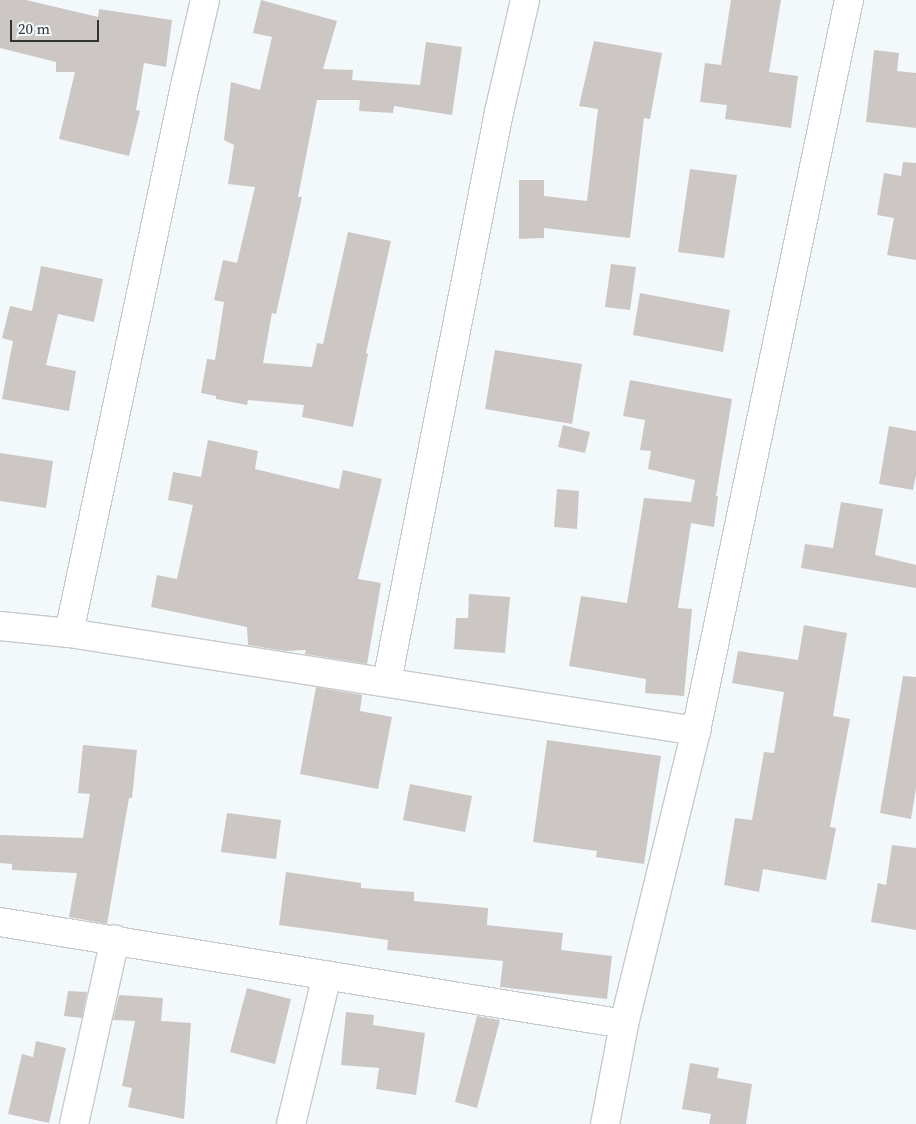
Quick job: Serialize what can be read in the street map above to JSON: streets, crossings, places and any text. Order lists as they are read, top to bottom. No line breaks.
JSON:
{"scale_bar":"20 m"}
